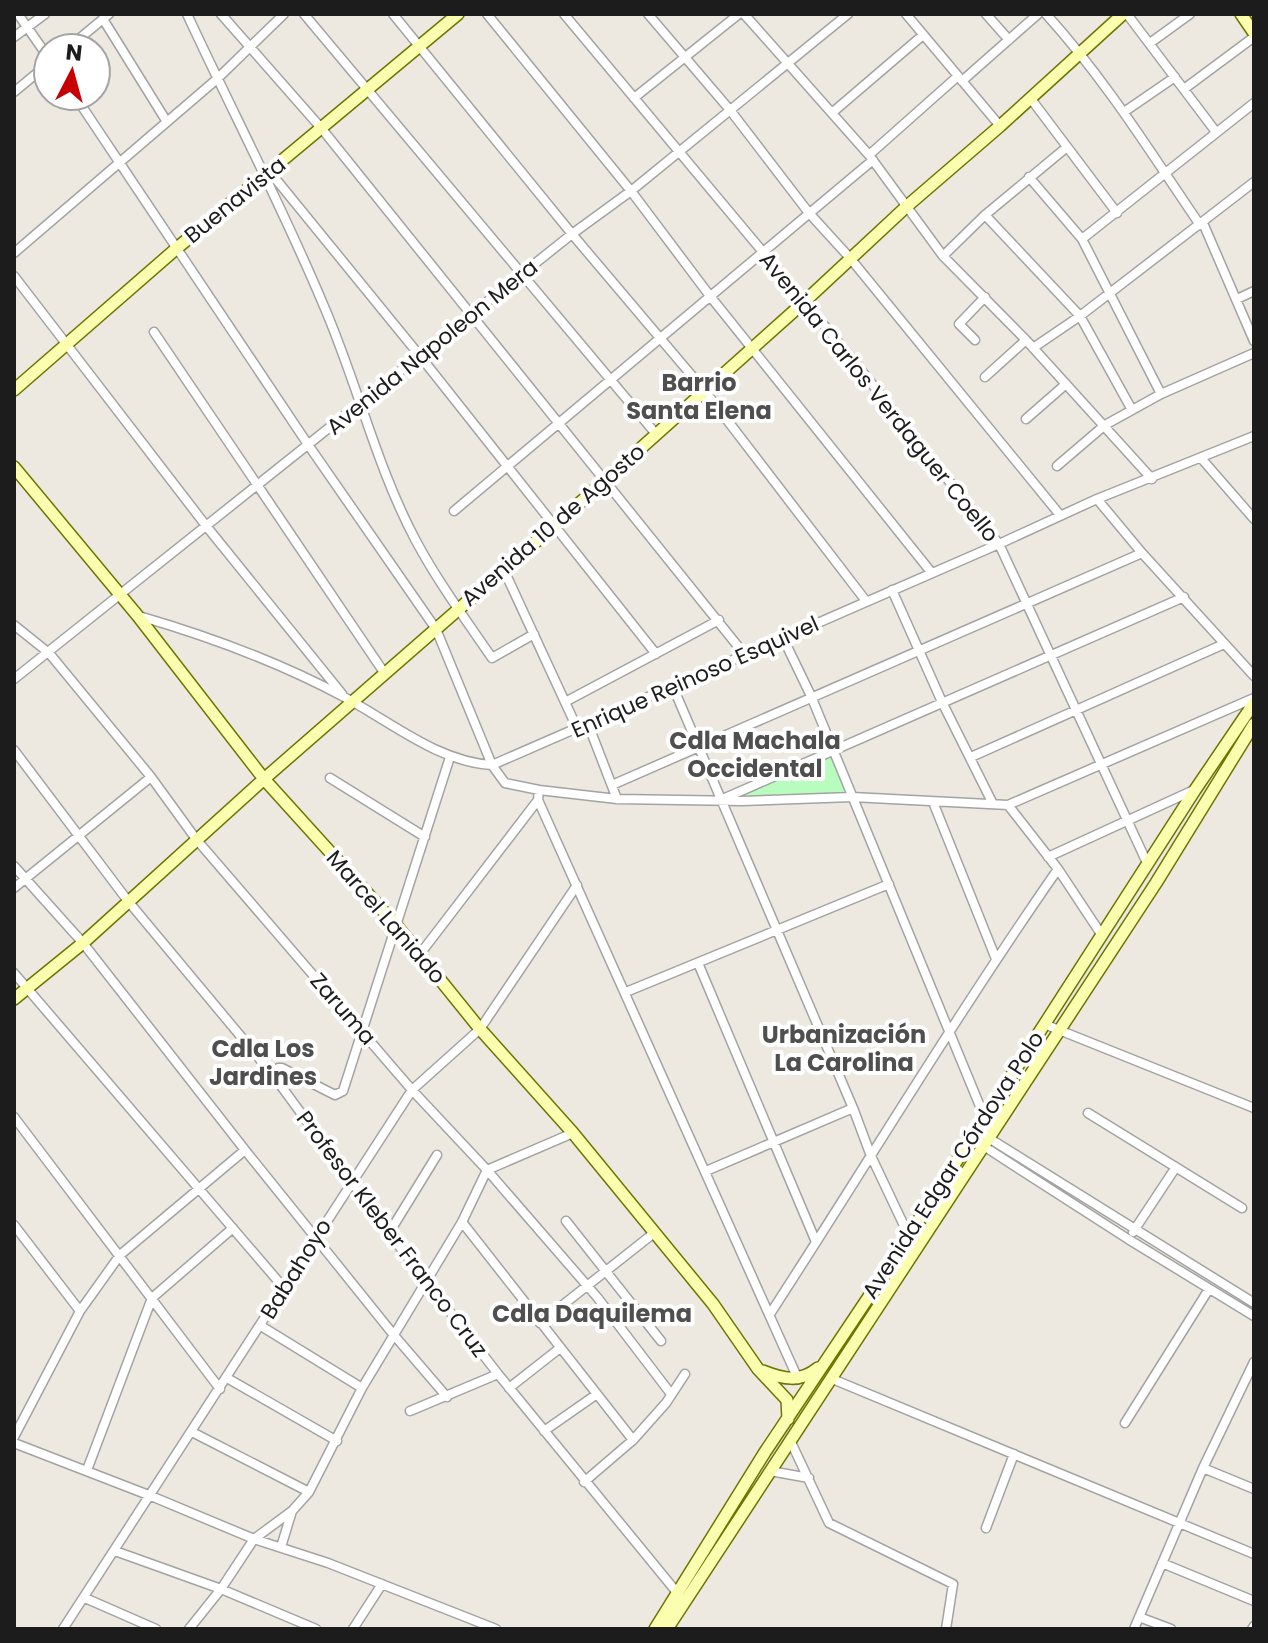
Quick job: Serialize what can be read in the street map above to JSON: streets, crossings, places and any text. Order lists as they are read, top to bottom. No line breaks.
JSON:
{"streets":{"street":["Buenavista","Avenida Napoleon Mera","Avenida Carlos Verdaguer Coello","Avenida 10 de Agosto","Enrique Reinoso Esquivel","Marcel Laniado","Zaruma","Avenida Edgar Córdova Polo","Profesor Kleber Franco Cruz","Babahoyo"]},"crossings":[["Avenida Napoleon Mera","Avenida Carlos Verdaguer Coello"],["Avenida Napoleon Mera","Marcel Laniado"],["Avenida Napoleon Mera","Zaruma"],["Avenida Carlos Verdaguer Coello","Avenida 10 de Agosto"],["Avenida Carlos Verdaguer Coello","Enrique Reinoso Esquivel"],["Avenida Carlos Verdaguer Coello","Avenida Edgar Córdova Polo"],["Avenida 10 de Agosto","Marcel Laniado"],["Avenida 10 de Agosto","Zaruma"],["Avenida 10 de Agosto","Profesor Kleber Franco Cruz"],["Marcel Laniado","Avenida Edgar Córdova Polo"],["Marcel Laniado","Babahoyo"],["Zaruma","Babahoyo"],["Avenida Edgar Córdova Polo","Profesor Kleber Franco Cruz"],["Profesor Kleber Franco Cruz","Babahoyo"]],"districts":["Barrio Santa Elena","Cdla Machala Occidental","Urbanización La Carolina","Cdla Los Jardines","Cdla Daquilema"],"north":"top"}
